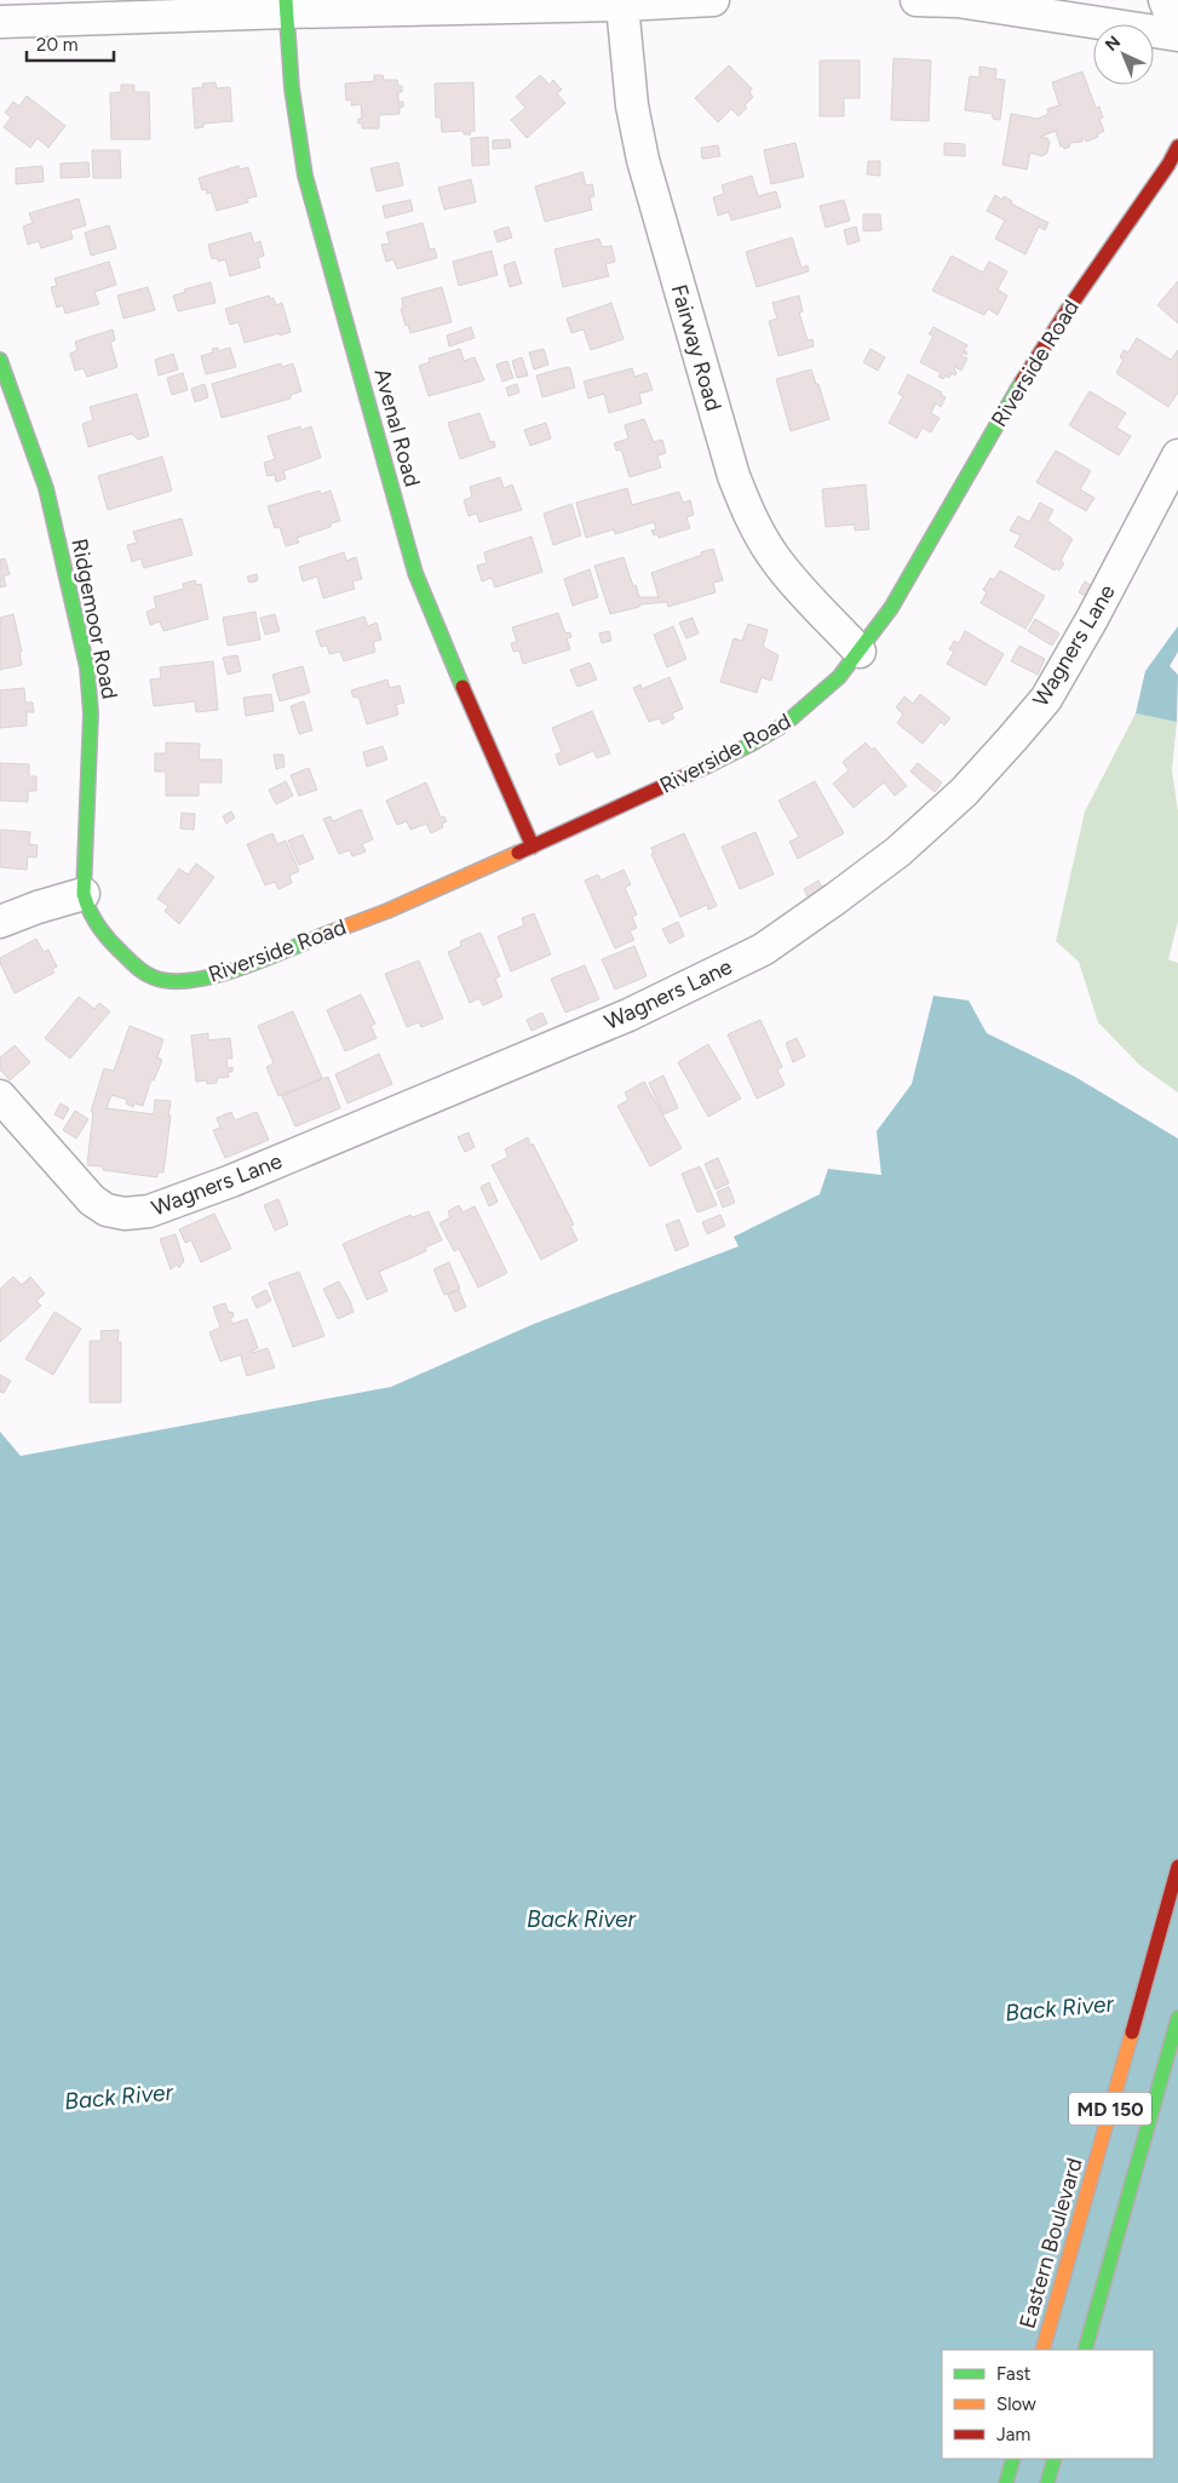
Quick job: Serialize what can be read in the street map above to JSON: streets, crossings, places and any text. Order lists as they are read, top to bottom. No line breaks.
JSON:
{"streets":{"street":["Fairway Road","Riverside Road","Avenal Road","Ridgemoor Road","Wagners Lane","MD 150","Eastern Boulevard"]},"crossings":[["Fairway Road","Riverside Road"],["Riverside Road","Avenal Road"],["Riverside Road","Ridgemoor Road"]],"water":["Back River"],"legend":["Fast","Slow","Jam"],"scale_bar":"20 m","north":"top left"}
